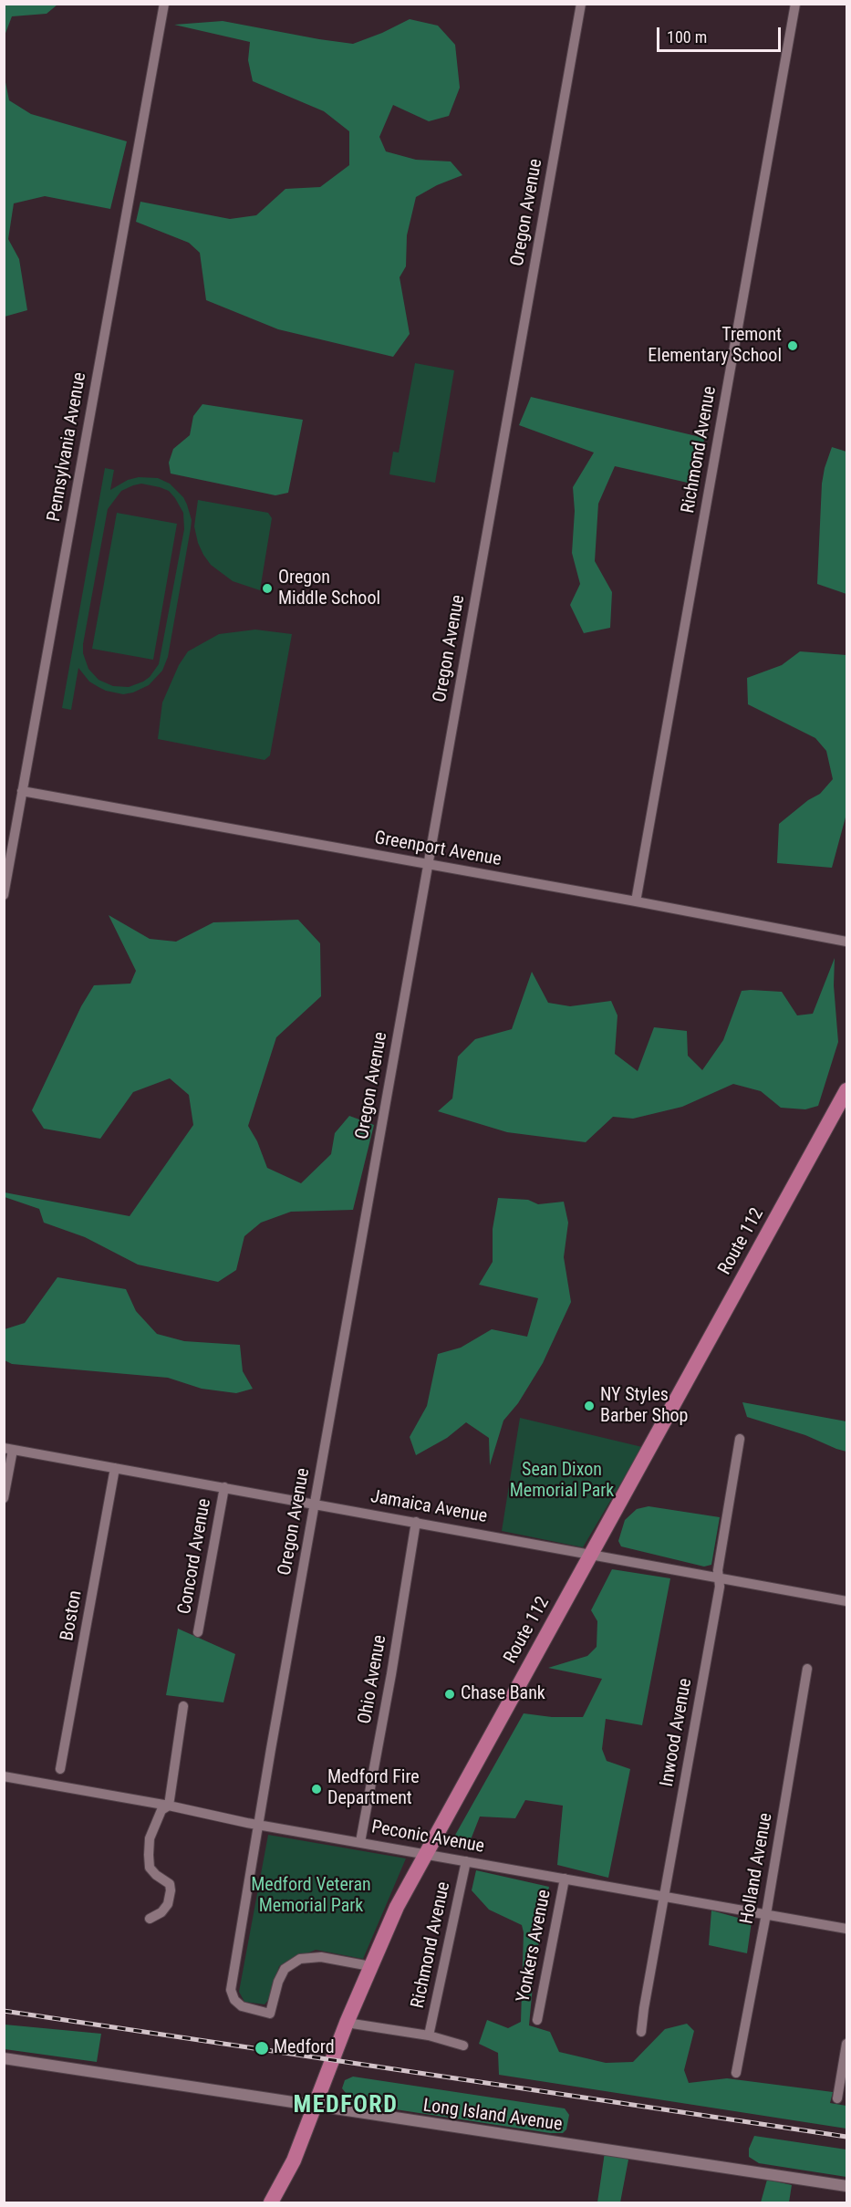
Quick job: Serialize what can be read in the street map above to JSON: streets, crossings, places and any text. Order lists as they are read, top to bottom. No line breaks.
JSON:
{"streets":{"main road":["Route 112"],"street":["Oregon Avenue","Pennsylvania Avenue","Richmond Avenue","Greenport Avenue","Jamaica Avenue","Concord Avenue","Boston","Ohio Avenue","Inwood Avenue","Peconic Avenue","Holland Avenue","Yonkers Avenue","Long Island Avenue"]},"crossings":[["Oregon Avenue","Greenport Avenue"],["Oregon Avenue","Route 112"],["Oregon Avenue","Jamaica Avenue"],["Oregon Avenue","Peconic Avenue"],["Pennsylvania Avenue","Greenport Avenue"],["Richmond Avenue","Greenport Avenue"],["Richmond Avenue","Peconic Avenue"],["Route 112","Jamaica Avenue"],["Route 112","Peconic Avenue"],["Route 112","Long Island Avenue"],["Jamaica Avenue","Concord Avenue"],["Jamaica Avenue","Boston"],["Jamaica Avenue","Ohio Avenue"],["Jamaica Avenue","Inwood Avenue"],["Ohio Avenue","Peconic Avenue"],["Inwood Avenue","Peconic Avenue"],["Peconic Avenue","Holland Avenue"],["Peconic Avenue","Yonkers Avenue"]],"districts":["MEDFORD"],"parks":["Sean Dixon Memorial Park","Medford Veteran Memorial Park"],"places":["Tremont Elementary School","Oregon Middle School","NY Styles Barber Shop","Chase Bank","Medford Fire Department","Medford"],"scale_bar":"100 m"}
